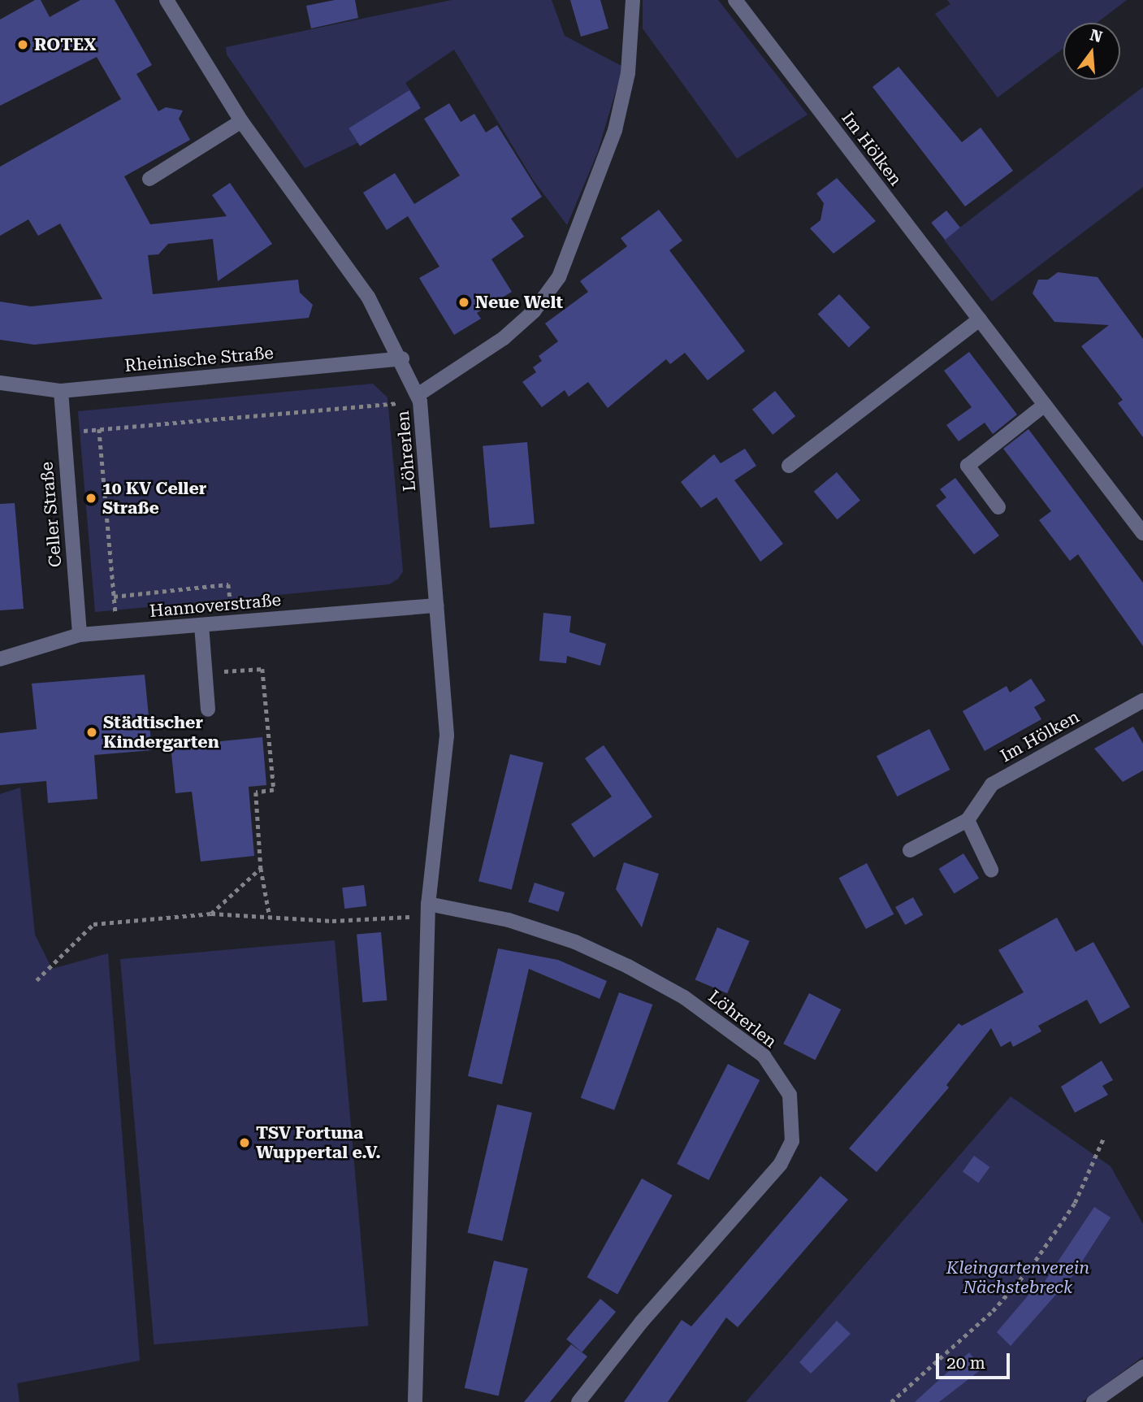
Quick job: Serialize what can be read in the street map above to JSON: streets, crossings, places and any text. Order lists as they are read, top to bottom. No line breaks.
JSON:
{"streets":{"street":["Im Hölken","Rheinische Straße","Löhrerlen","Celler Straße","Hannoverstraße"]},"crossings":[["Rheinische Straße","Löhrerlen"],["Rheinische Straße","Celler Straße"],["Löhrerlen","Hannoverstraße"],["Celler Straße","Hannoverstraße"]],"parks":["Kleingartenverein Nächstebreck"],"places":["ROTEX","Neue Welt","10 KV Celler Straße","Städtischer Kindergarten","TSV Fortuna Wuppertal e.V."],"scale_bar":"20 m","north":"top"}
